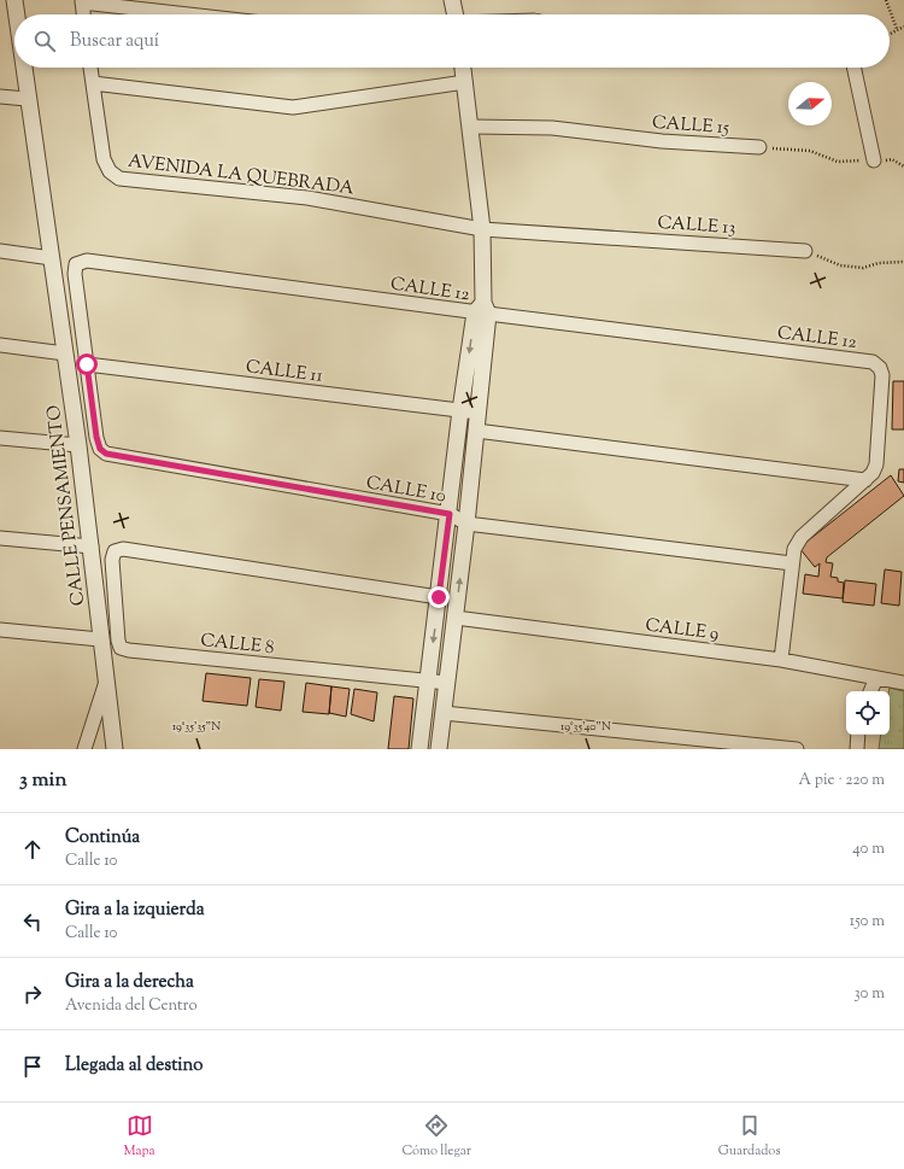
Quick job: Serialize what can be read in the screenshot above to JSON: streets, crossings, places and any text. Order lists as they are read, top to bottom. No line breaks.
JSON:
{"streets":{"street":["CALLE 15","AVENIDA LA QUEBRADA","CALLE 13","CALLE 12","CALLE 11","CALLE 10","CALLE PENSAMIENTO","CALLE 9","CALLE 8"]},"crossings":[["AVENIDA LA QUEBRADA","CALLE 13"],["CALLE 12","CALLE 11"],["CALLE 12","CALLE 10"],["CALLE 11","CALLE 10"]],"north":"right","page":{"search":"Buscar aquí","heading":["3 min","A pie · 220 m"],"list":[["Continúa","Calle 10","40 m"],["Gira a la izquierda","Calle 10","150 m"],["Gira a la derecha","Avenida del Centro","30 m"],"Llegada al destino"],"nav":["Mapa","Cómo llegar","Guardados"]},"coordinates":["19°35'35\"N","19°35'40\"N"]}
